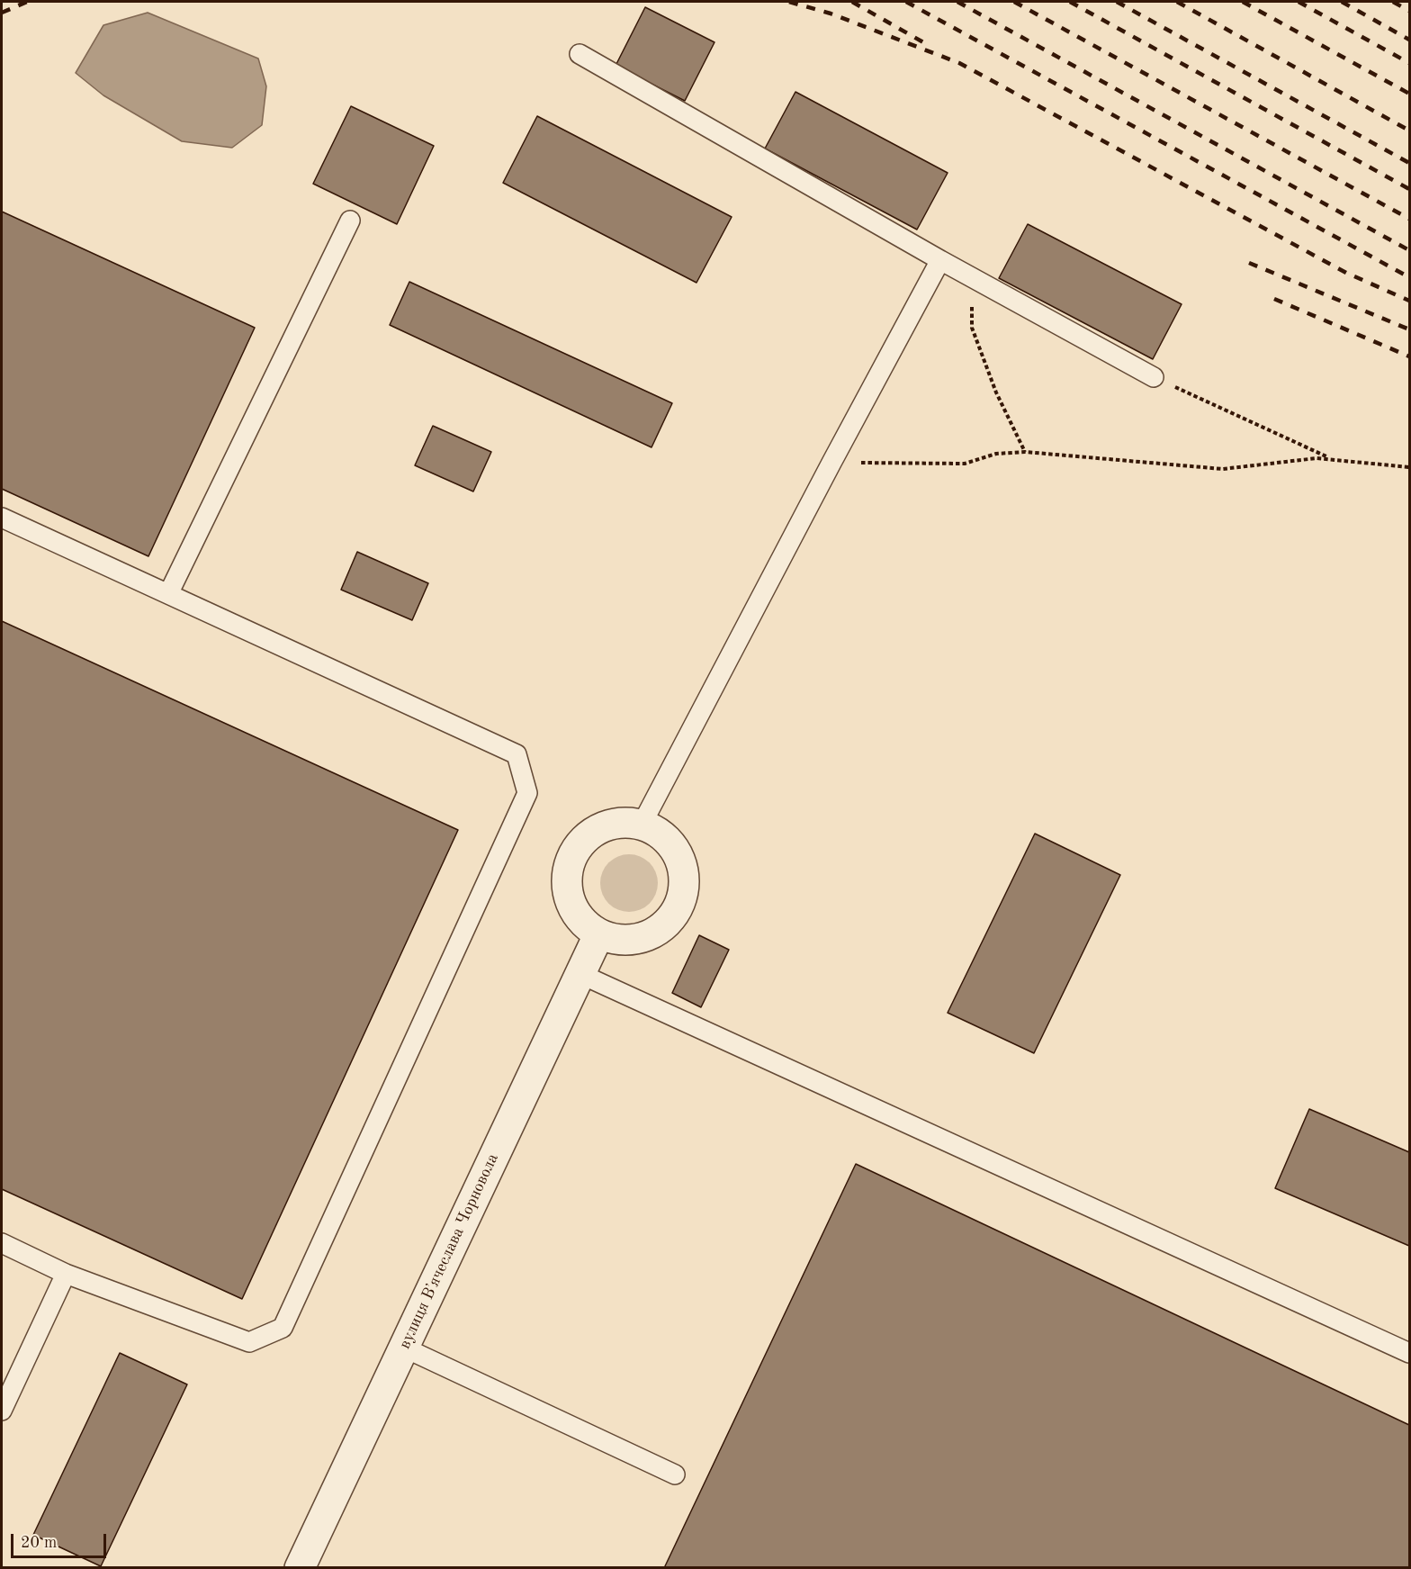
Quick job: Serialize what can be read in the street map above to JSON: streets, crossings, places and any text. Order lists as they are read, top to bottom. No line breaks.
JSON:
{"streets":{"street":["вулиця Вʼячеслава Чорновола"]},"scale_bar":"20 m"}
